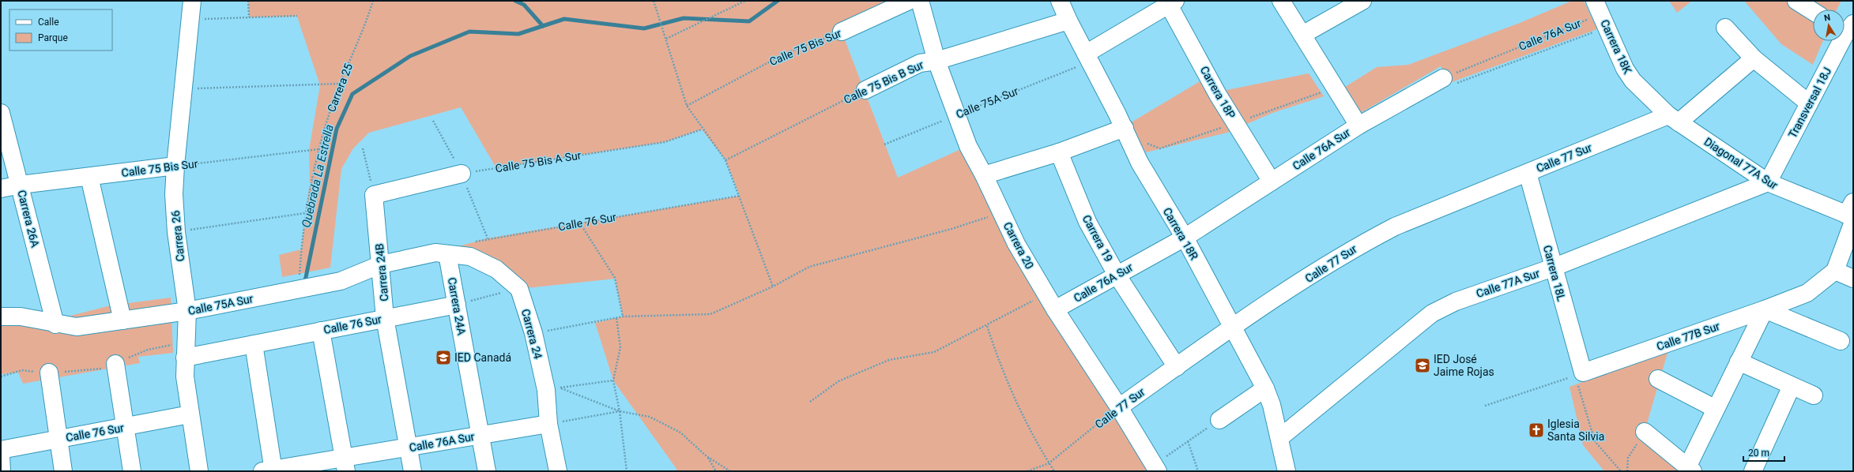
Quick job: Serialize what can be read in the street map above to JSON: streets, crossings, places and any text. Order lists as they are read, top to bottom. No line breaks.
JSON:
{"streets":{"street":["Calle 76A Sur","Carrera 18K","Calle 75 Bis Sur","Calle 75 Bis B Sur","Carrera 18P","Calle 75A Sur","Transversal 18J","Calle 77 Sur","Diagonal 77A Sur","Carrera 26A","Calle 76 Sur","Carrera 18R","Carrera 26","Carrera 19","Carrera 20","Carrera 24B","Carrera 18L","Calle 77A Sur","Carrera 24A","Carrera 24","Calle 77B Sur"],"path":["Carrera 25","Calle 75 Bis A Sur"]},"crossings":[["Calle 76A Sur","Carrera 18K"],["Calle 76A Sur","Carrera 18P"],["Calle 76A Sur","Carrera 18R"],["Calle 76A Sur","Carrera 19"],["Calle 76A Sur","Carrera 20"],["Calle 76A Sur","Carrera 24B"],["Calle 76A Sur","Carrera 24A"],["Calle 76A Sur","Carrera 24"],["Carrera 18K","Calle 77 Sur"],["Carrera 18K","Diagonal 77A Sur"],["Calle 75 Bis Sur","Carrera 25"],["Calle 75 Bis Sur","Carrera 26A"],["Calle 75 Bis Sur","Carrera 26"],["Calle 75 Bis B Sur","Carrera 18R"],["Calle 75 Bis B Sur","Carrera 20"],["Carrera 25","Calle 75A Sur"],["Calle 75A Sur","Carrera 26A"],["Calle 75A Sur","Carrera 18R"],["Calle 75A Sur","Carrera 26"],["Calle 75A Sur","Carrera 20"],["Calle 75A Sur","Carrera 24B"],["Calle 75A Sur","Carrera 24A"],["Transversal 18J","Diagonal 77A Sur"],["Transversal 18J","Calle 77A Sur"],["Calle 77 Sur","Diagonal 77A Sur"],["Calle 77 Sur","Carrera 18R"],["Calle 77 Sur","Carrera 19"],["Calle 77 Sur","Carrera 20"],["Calle 77 Sur","Carrera 18L"],["Diagonal 77A Sur","Calle 77A Sur"],["Calle 76 Sur","Carrera 26"],["Calle 76 Sur","Carrera 24B"],["Calle 76 Sur","Carrera 24A"],["Carrera 18R","Calle 77A Sur"],["Carrera 18L","Calle 77A Sur"],["Carrera 18L","Calle 77B Sur"]],"water":["Quebrada La Estrella"],"places":{"school or university":["IED Canadá","IED José Jaime Rojas"],"church":["Iglesia Santa Silvia"]},"legend":["Calle","Parque"],"scale_bar":"20 m","north":"top"}
